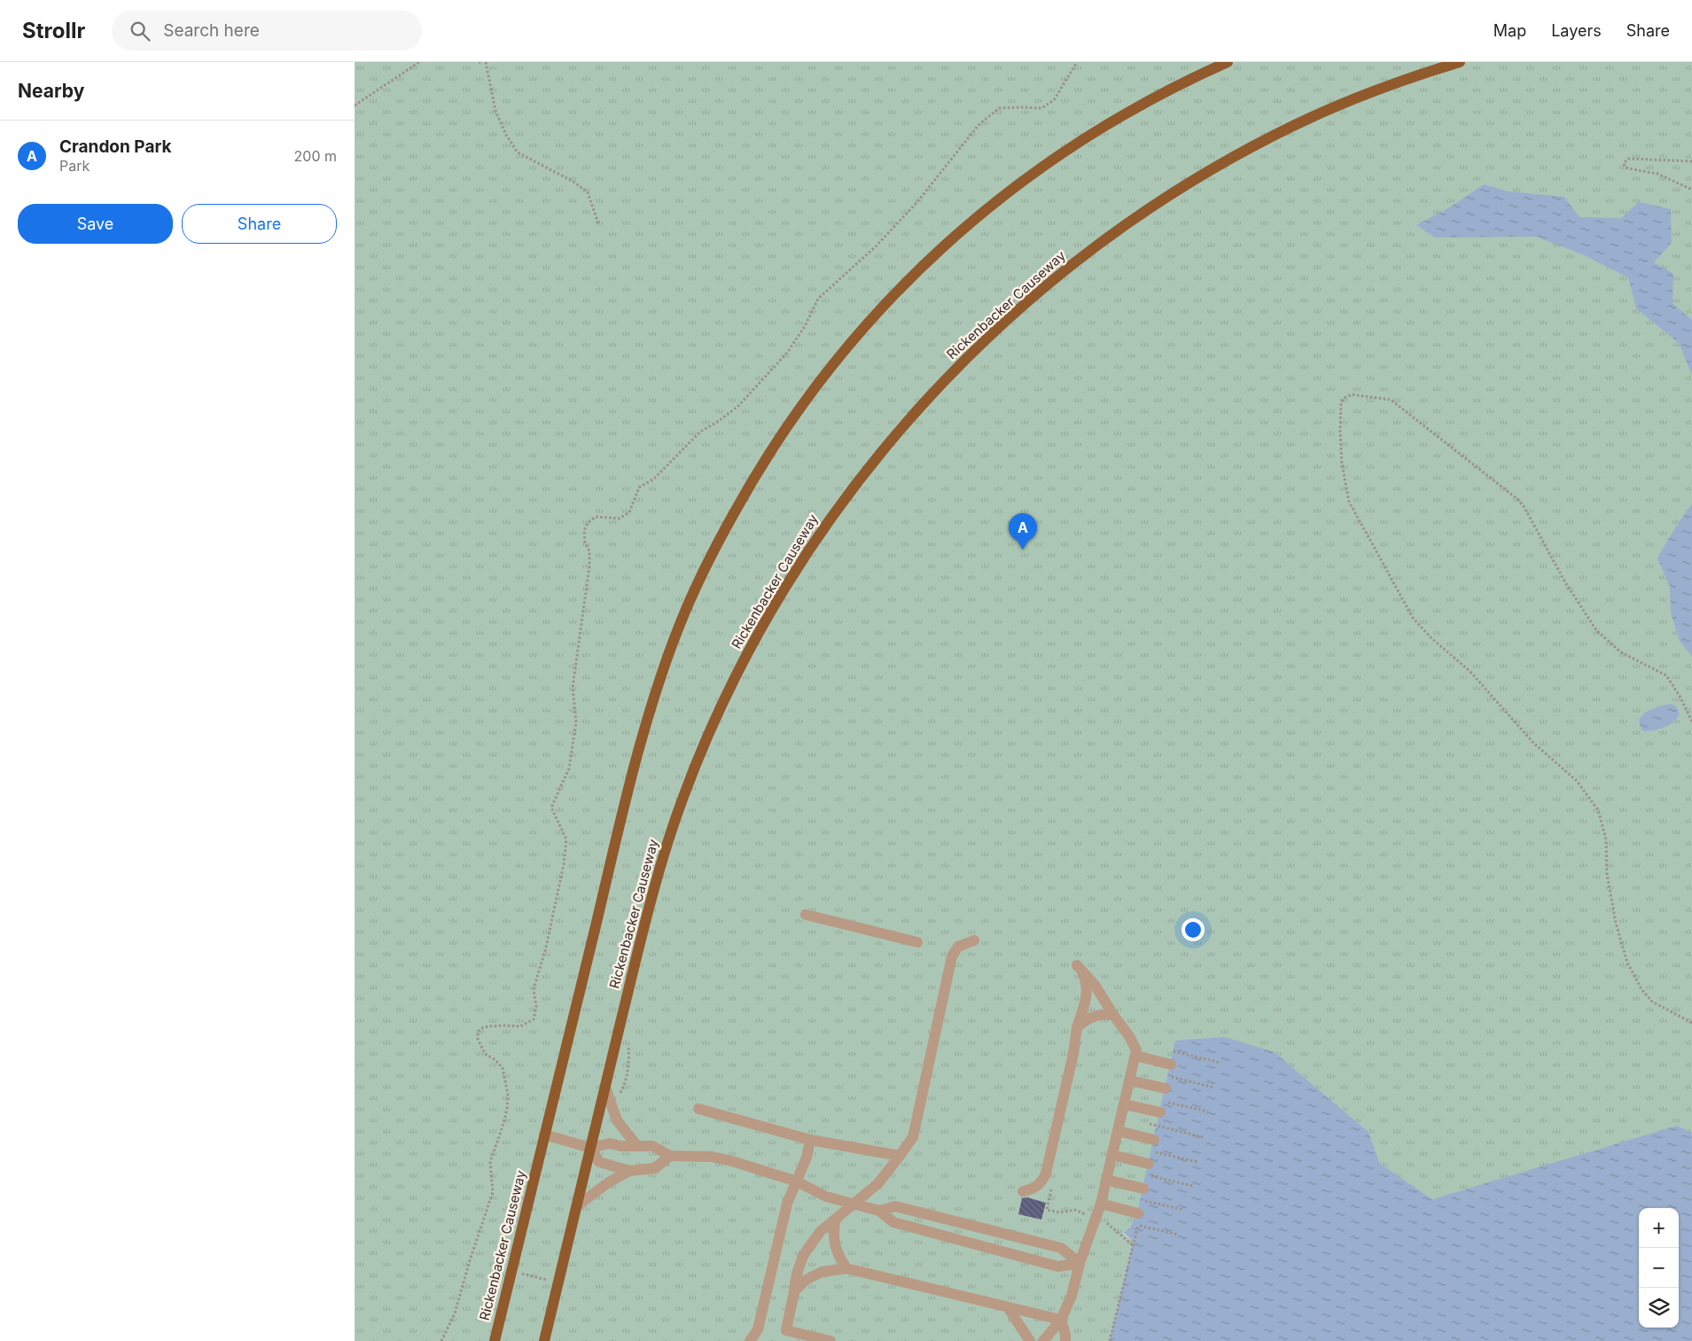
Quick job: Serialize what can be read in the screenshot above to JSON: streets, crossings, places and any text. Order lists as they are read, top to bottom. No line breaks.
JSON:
{"streets":{"main road":["Rickenbacker Causeway"]},"page":{"header":"Strollr","search":"Search here","nav":["Map","Layers","Share"],"heading":"Nearby","list":[{"mark":"A","name":"Crandon Park","note":"Park","value":"200 m"}],"buttons":["Save","Share"],"pins":"A","map_buttons":["+","−"]}}
